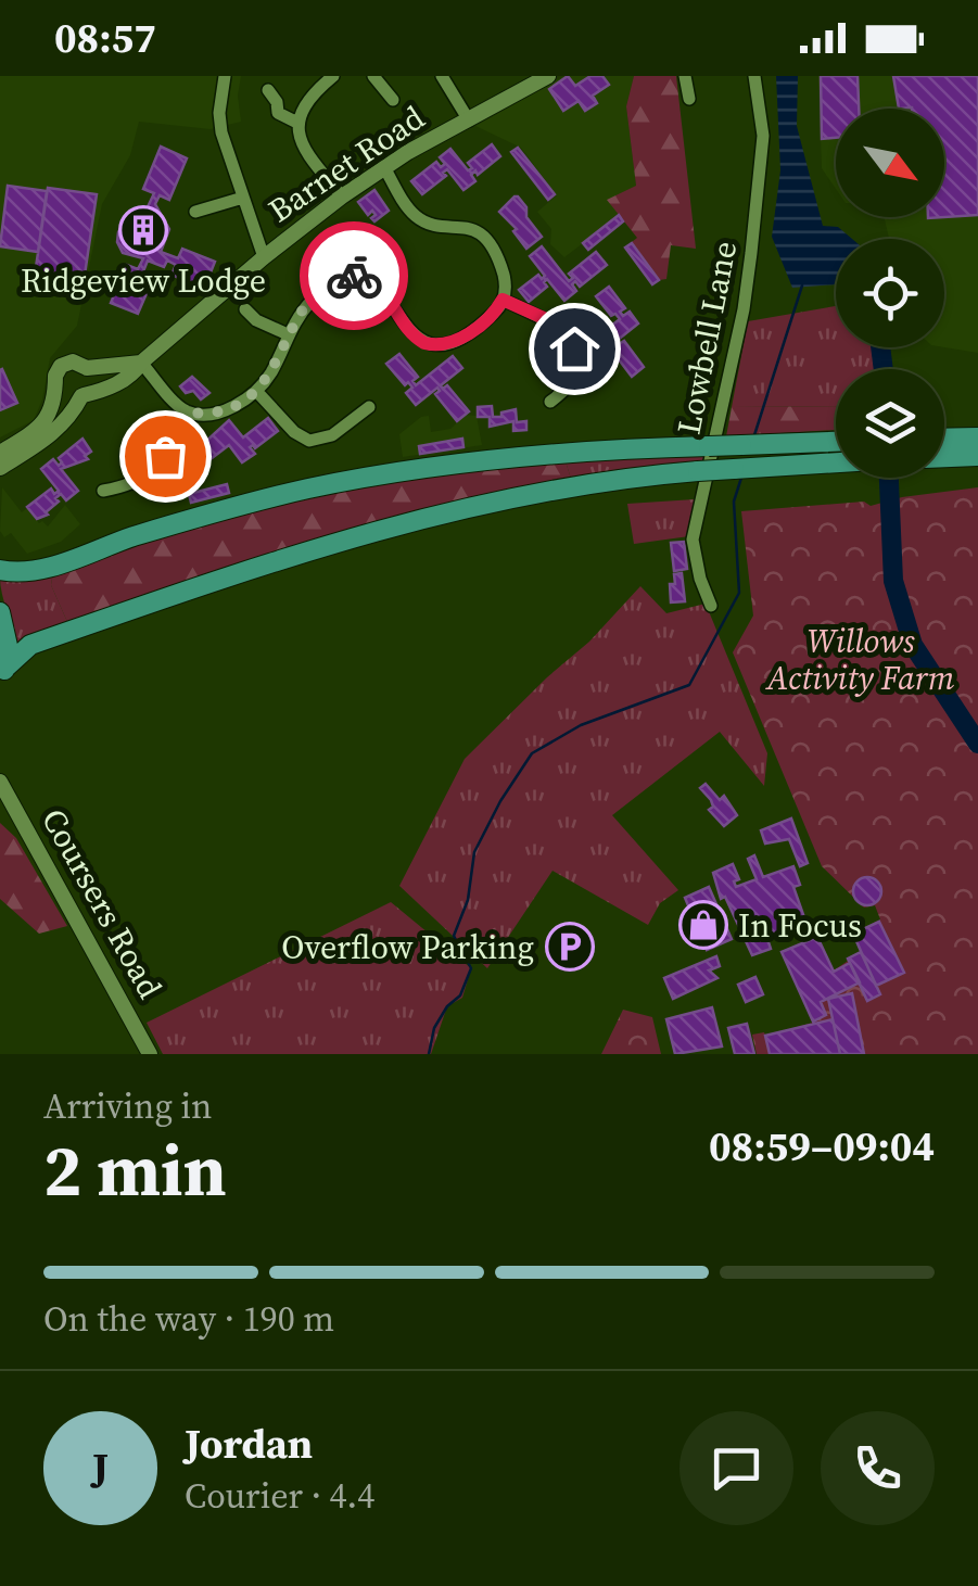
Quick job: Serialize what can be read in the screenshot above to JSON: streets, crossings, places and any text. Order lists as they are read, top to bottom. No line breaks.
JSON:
{"streets":{"street":["Barnet Road","Lowbell Lane","Coursers Road"]},"parks":["Willows Activity Farm"],"places":{"building":["Ridgeview Lodge"],"shop":["In Focus"],"parking":["Overflow Parking"]},"north":"bottom right","page":{"status":"08:57","heading":["2 min","Arriving in","08:59–09:04"],"panel":["Jordan","Courier · 4.4"],"bar":"On the way · 190 m","round":"J"}}
